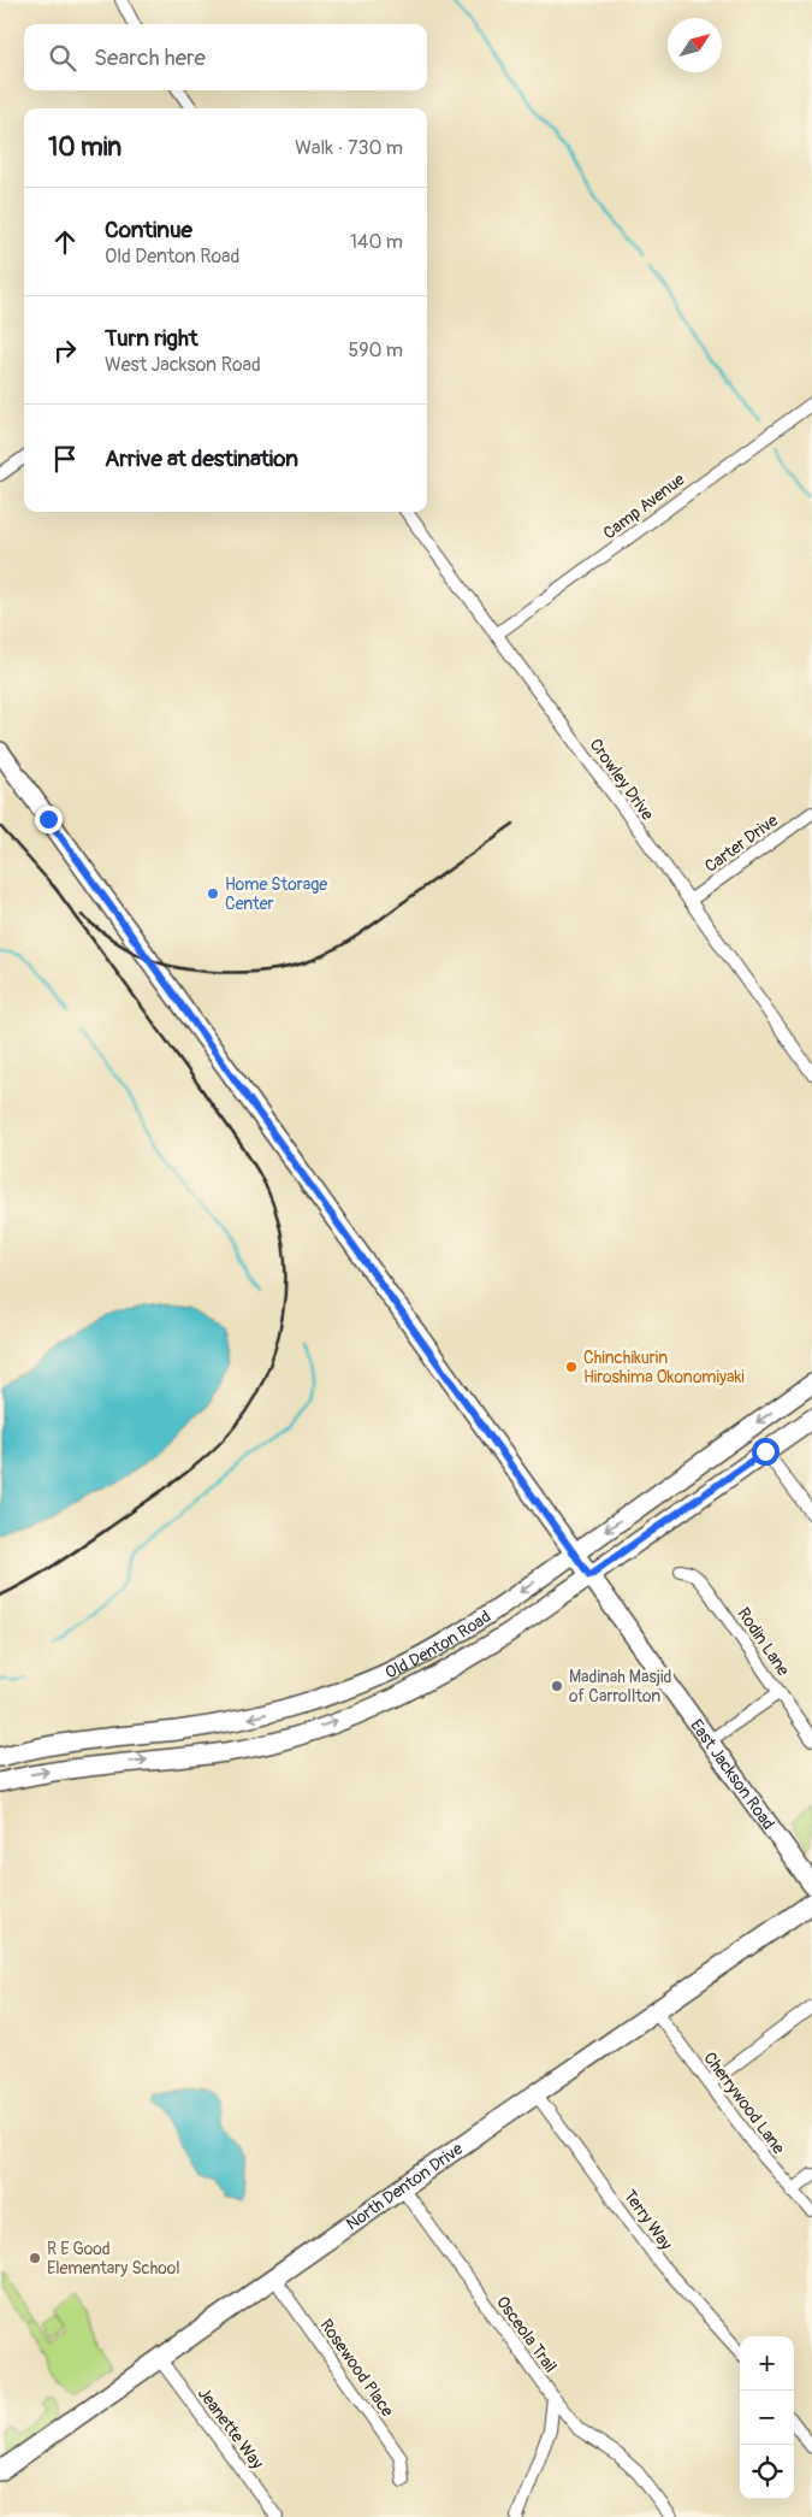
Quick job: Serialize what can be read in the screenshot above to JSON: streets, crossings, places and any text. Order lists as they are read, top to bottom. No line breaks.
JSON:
{"streets":{"street":["Camp Avenue","Crowley Drive","Carter Drive","Rodin Lane","Old Denton Road","East Jackson Road","Cherrywood Lane","North Denton Drive","Terry Way","Osceola Trail","Rosewood Place","Jeanette Way"]},"crossings":[["Camp Avenue","Crowley Drive"],["Crowley Drive","Carter Drive"],["Old Denton Road","East Jackson Road"],["Cherrywood Lane","North Denton Drive"],["North Denton Drive","Terry Way"],["North Denton Drive","Osceola Trail"],["North Denton Drive","Rosewood Place"],["North Denton Drive","Jeanette Way"]],"places":["Home Storage Center","Chinchikurin Hiroshima Okonomiyaki","Madinah Masjid of Carrollton","R E Good Elementary School"],"north":"top right","page":{"search":"Search here","heading":["10 min","Walk · 730 m"],"list":[["Continue","Old Denton Road","140 m"],["Turn right","West Jackson Road","590 m"],"Arrive at destination"],"map_buttons":["+","−"]}}
